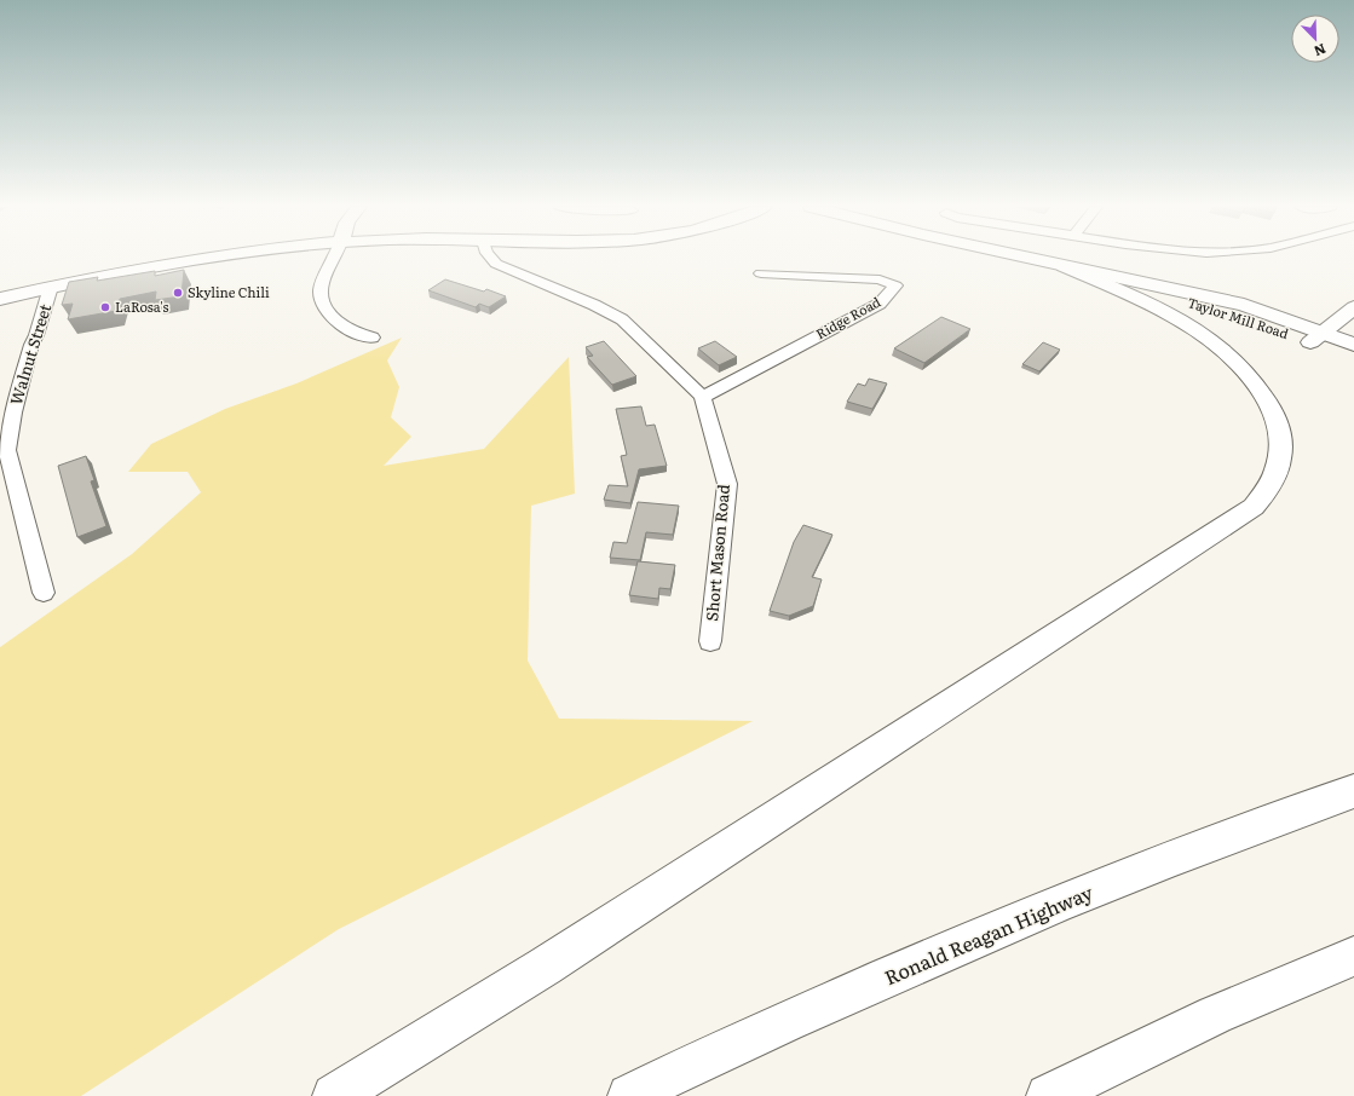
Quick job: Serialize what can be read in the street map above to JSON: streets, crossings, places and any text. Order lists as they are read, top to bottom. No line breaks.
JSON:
{"streets":{"main road":["Taylor Mill Road","Ronald Reagan Highway"],"street":["Ridge Road","Walnut Street","Short Mason Road"]},"crossings":[["Ridge Road","Short Mason Road"]],"places":["Skyline Chili","LaRosa's"],"north":"bottom right"}
